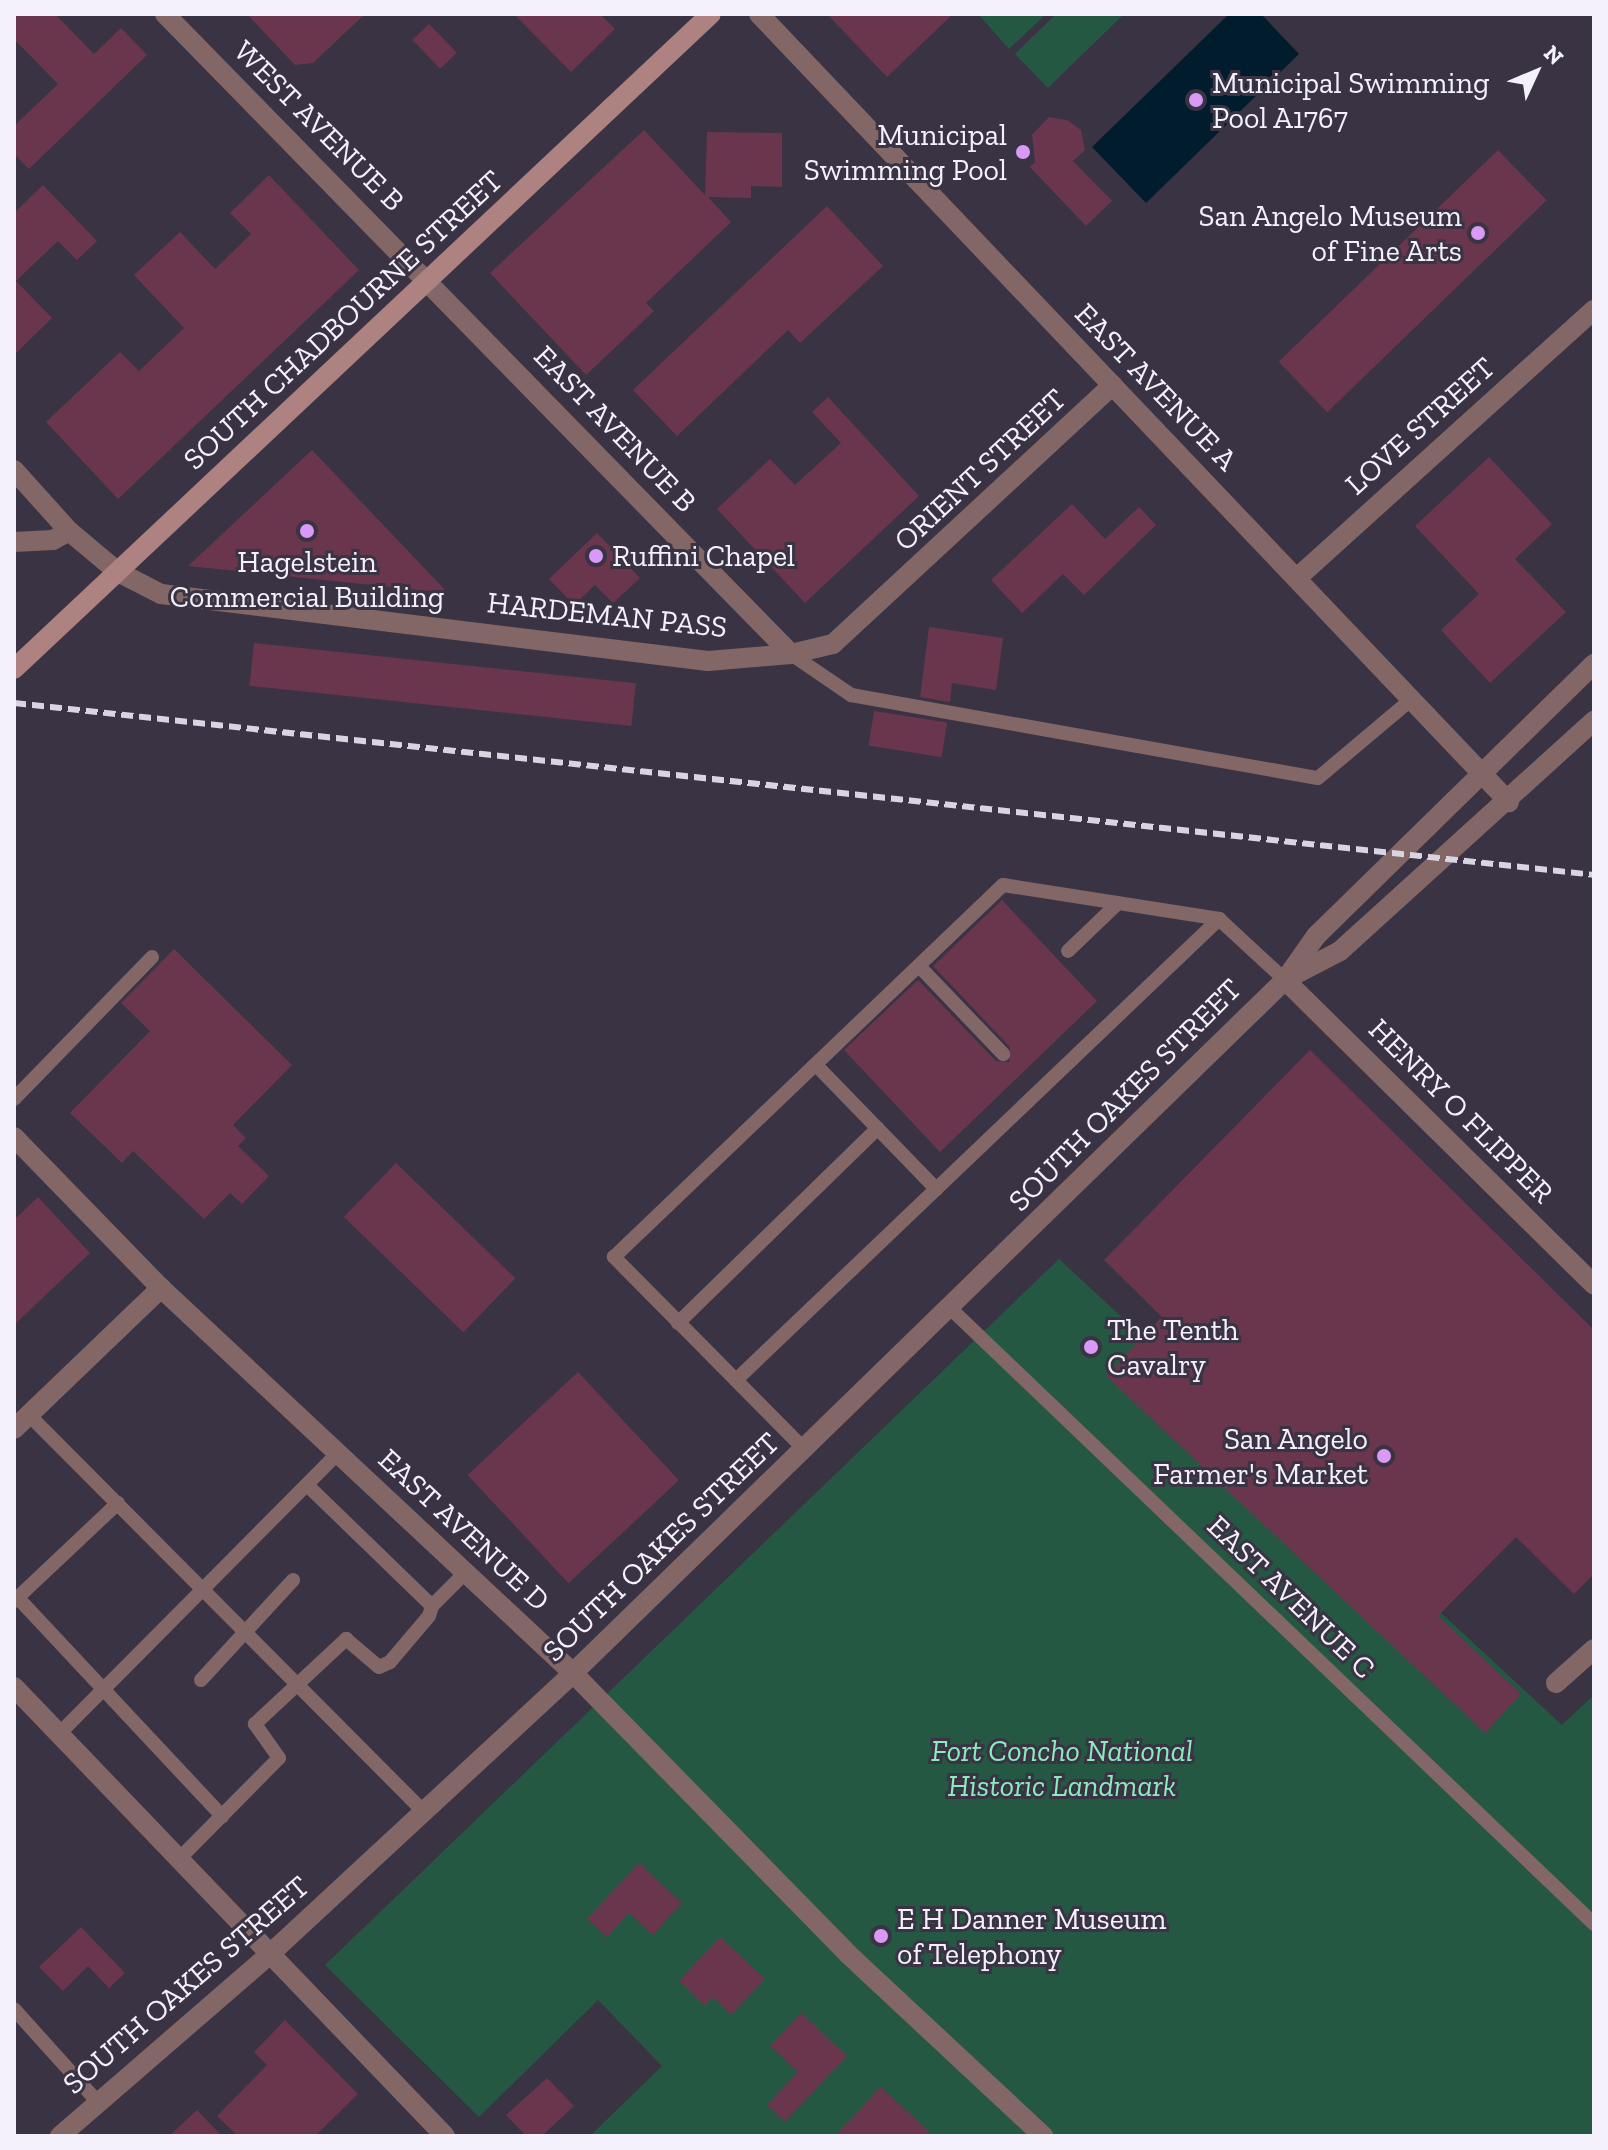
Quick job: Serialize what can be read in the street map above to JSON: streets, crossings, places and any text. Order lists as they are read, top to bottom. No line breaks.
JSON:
{"streets":{"main road":["SOUTH CHADBOURNE STREET"],"street":["WEST AVENUE B","EAST AVENUE A","LOVE STREET","EAST AVENUE B","ORIENT STREET","HARDEMAN PASS","SOUTH OAKES STREET","HENRY O FLIPPER","EAST AVENUE D"],"lane":["EAST AVENUE C"]},"crossings":[["WEST AVENUE B","SOUTH CHADBOURNE STREET"],["WEST AVENUE B","EAST AVENUE B"],["SOUTH CHADBOURNE STREET","EAST AVENUE B"],["SOUTH CHADBOURNE STREET","HARDEMAN PASS"],["EAST AVENUE A","LOVE STREET"],["EAST AVENUE A","ORIENT STREET"],["EAST AVENUE A","SOUTH OAKES STREET"],["EAST AVENUE B","HARDEMAN PASS"],["ORIENT STREET","HARDEMAN PASS"],["SOUTH OAKES STREET","HENRY O FLIPPER"],["SOUTH OAKES STREET","EAST AVENUE D"],["SOUTH OAKES STREET","EAST AVENUE C"]],"parks":["Fort Concho National Historic Landmark"],"places":["Municipal Swimming Pool A1767","Municipal Swimming Pool","San Angelo Museum of Fine Arts","Hagelstein Commercial Building","Ruffini Chapel","The Tenth Cavalry","San Angelo Farmer's Market","E H Danner Museum of Telephony"],"north":"top right"}
